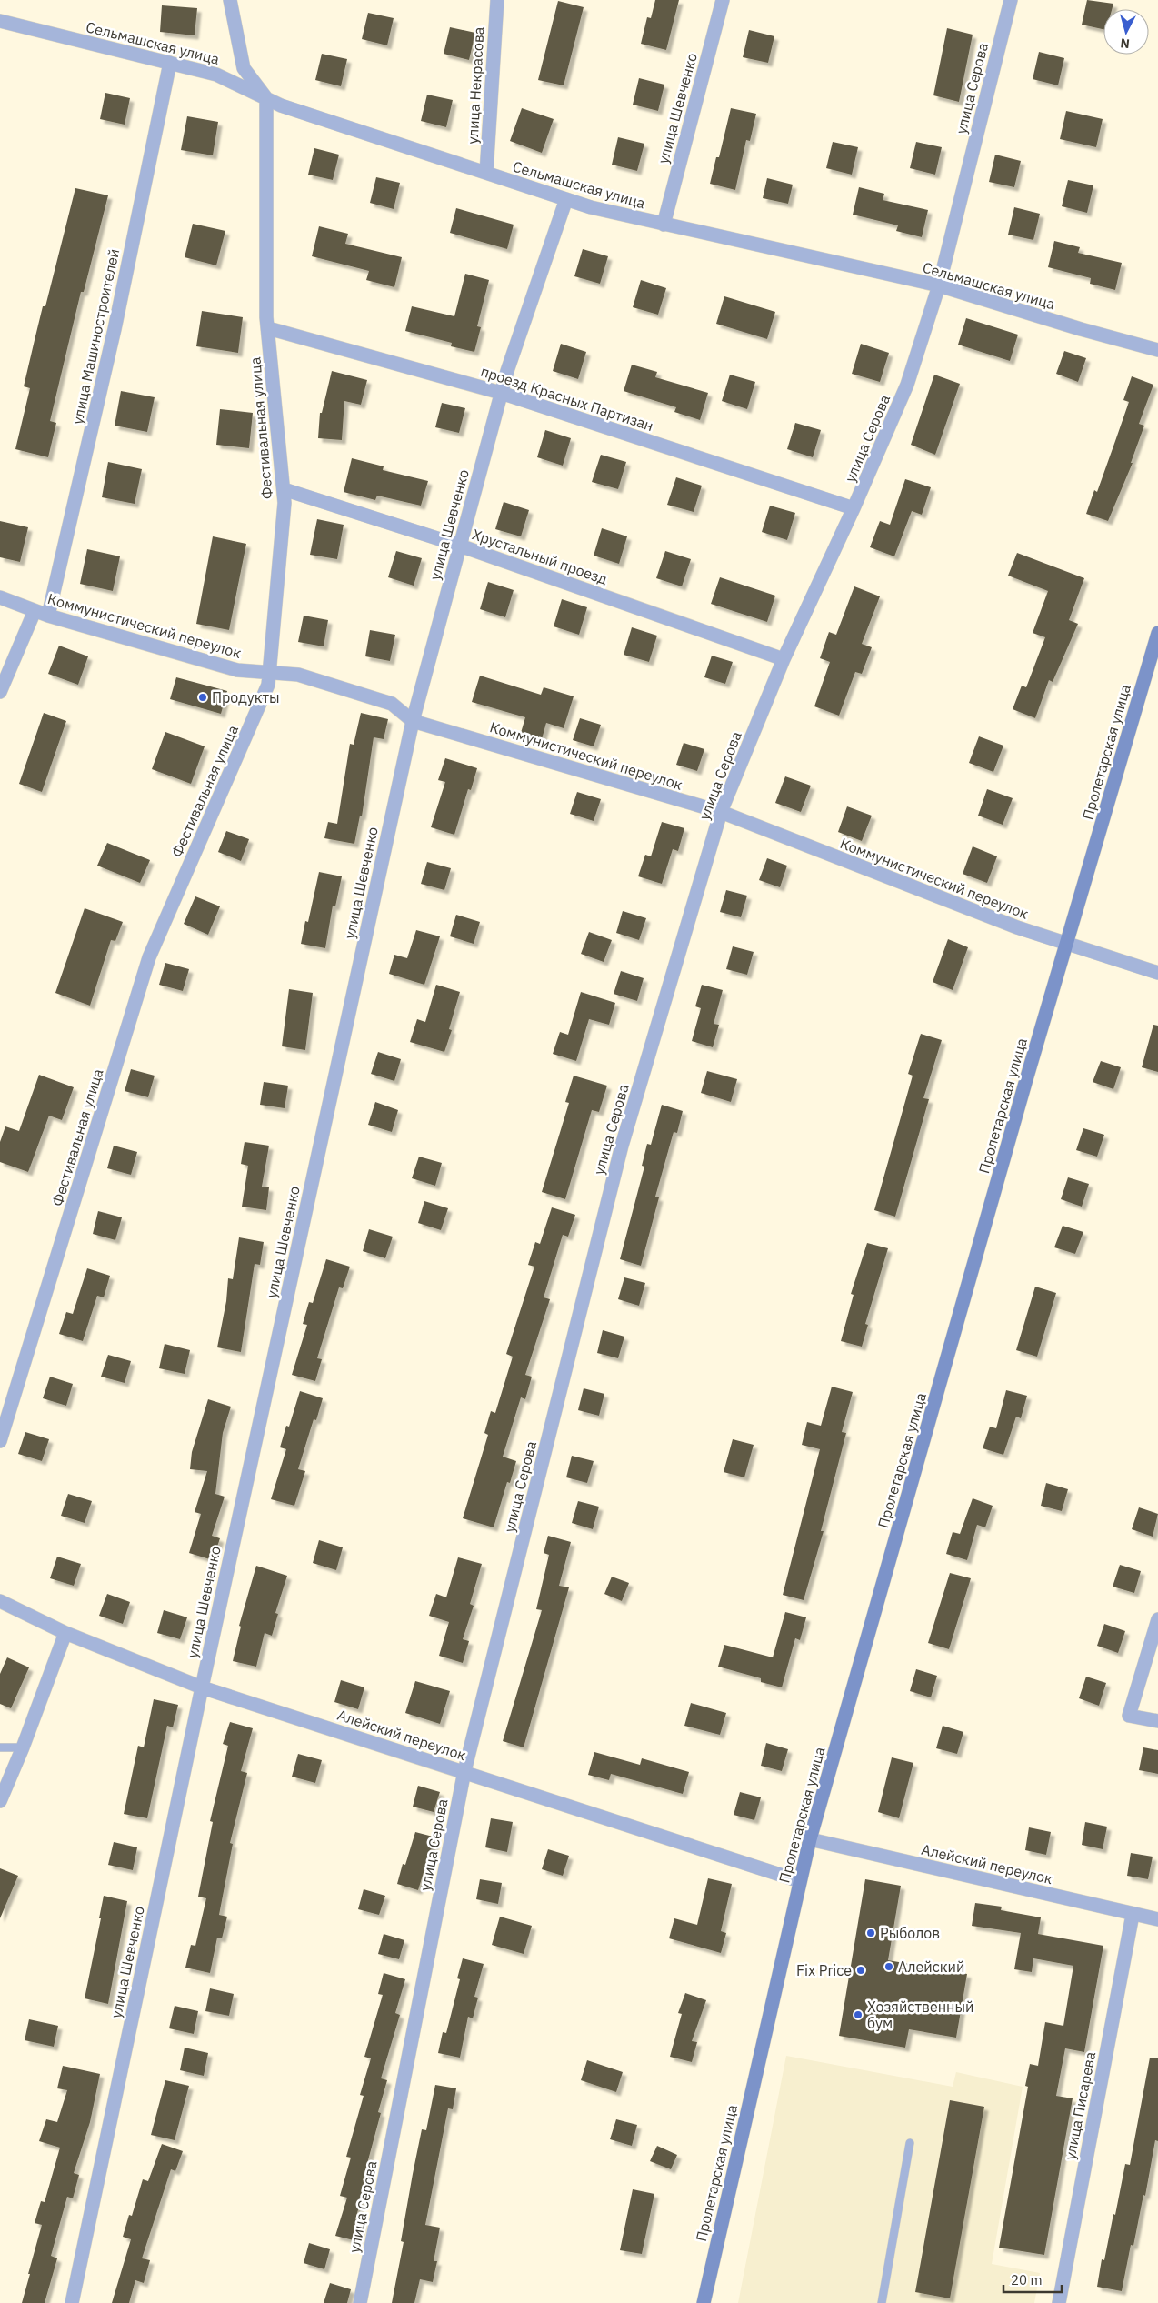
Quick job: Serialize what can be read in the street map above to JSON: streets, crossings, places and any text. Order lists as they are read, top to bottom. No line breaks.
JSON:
{"streets":{"main road":["Пролетарская улица"],"street":["Сельмашская улица","улица Некрасова","улица Серова","улица Шевченко","улица Машиностроителей","проезд Красных Партизан","Фестивальная улица","Хрустальный проезд","Коммунистический переулок","Алейский переулок","улица Писарева"]},"crossings":[["Сельмашская улица","улица Некрасова"],["Сельмашская улица","улица Серова"],["Сельмашская улица","улица Шевченко"],["Сельмашская улица","улица Машиностроителей"],["Сельмашская улица","Фестивальная улица"],["улица Серова","проезд Красных Партизан"],["улица Серова","Хрустальный проезд"],["улица Серова","Коммунистический переулок"],["улица Серова","Алейский переулок"],["улица Шевченко","проезд Красных Партизан"],["улица Шевченко","Хрустальный проезд"],["улица Шевченко","Коммунистический переулок"],["улица Шевченко","Алейский переулок"],["улица Машиностроителей","Коммунистический переулок"],["проезд Красных Партизан","Фестивальная улица"],["Фестивальная улица","Хрустальный проезд"],["Фестивальная улица","Коммунистический переулок"],["Коммунистический переулок","Пролетарская улица"],["Пролетарская улица","Алейский переулок"],["Алейский переулок","улица Писарева"]],"places":["Продукты","Рыболов","Алейский","Fix Price","Хозяйственный бум"],"scale_bar":"20 m","north":"bottom"}
